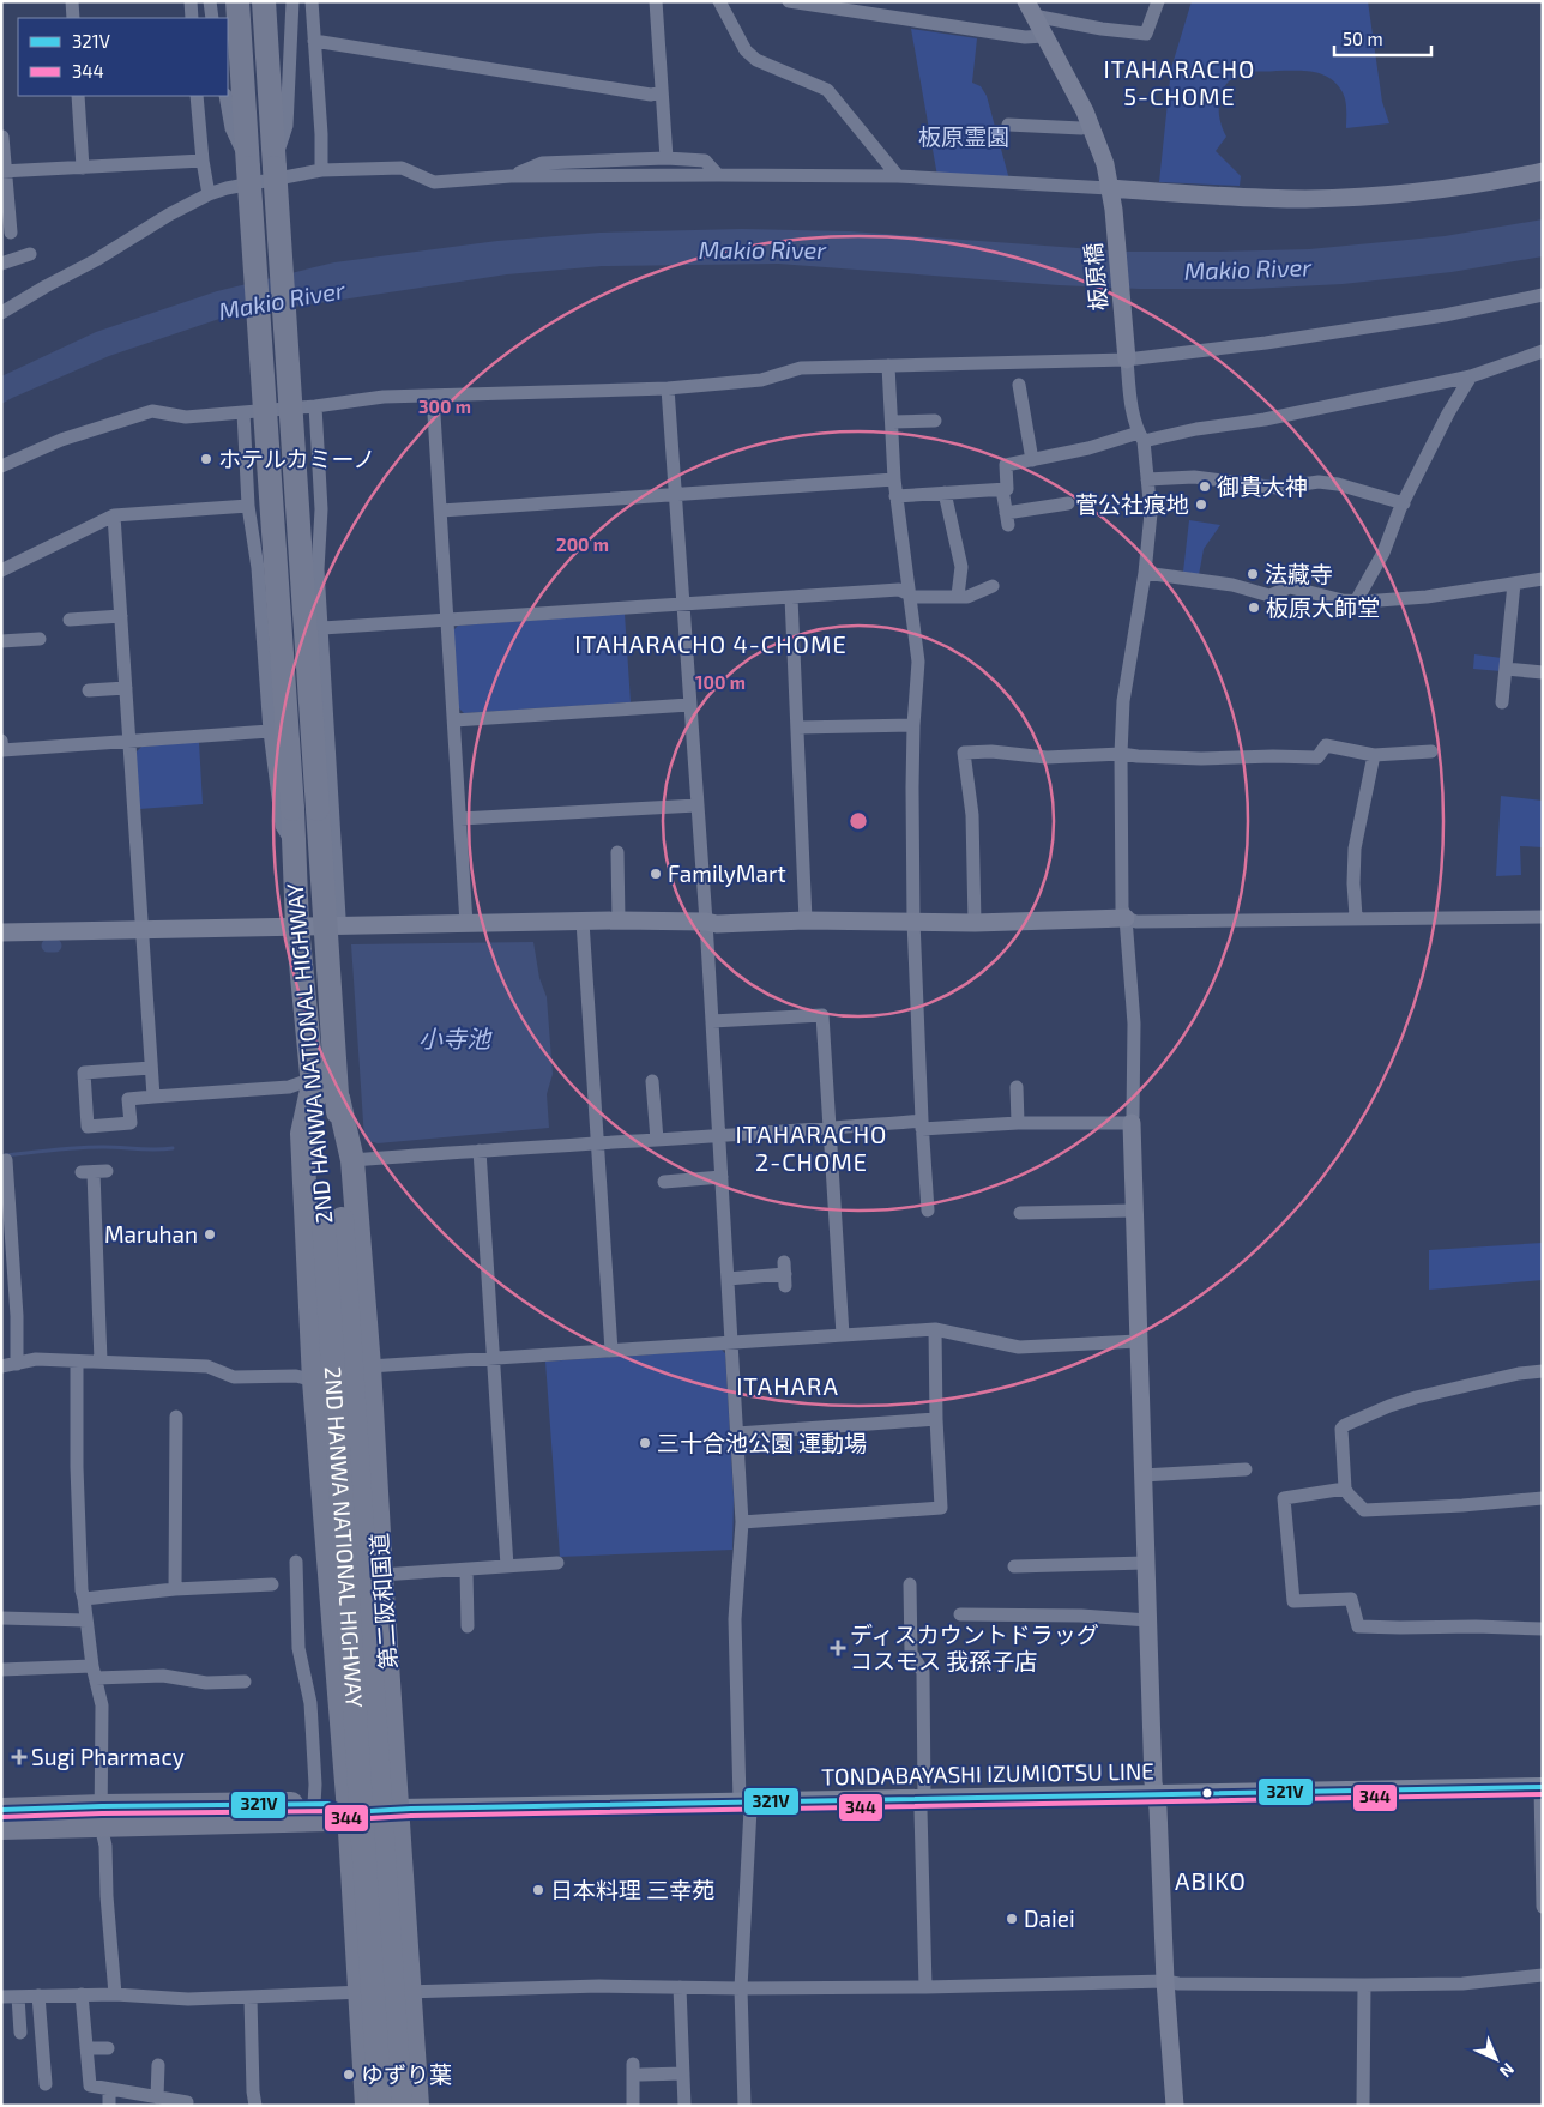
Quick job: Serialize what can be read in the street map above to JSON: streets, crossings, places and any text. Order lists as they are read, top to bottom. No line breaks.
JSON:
{"streets":{"highway":["2ND HANWA NATIONAL HIGHWAY","第二阪和国道"],"main road":["TONDABAYASHI IZUMIOTSU LINE"],"street":["板原橋"]},"crossings":[["2ND HANWA NATIONAL HIGHWAY","第二阪和国道"],["第二阪和国道","TONDABAYASHI IZUMIOTSU LINE"]],"districts":["ITAHARACHO 5-CHOME","ITAHARACHO 4-CHOME","ITAHARACHO 2-CHOME","ITAHARA","ABIKO"],"water":["Makio River","小寺池"],"parks":["板原霊園"],"places":{"other":["ホテルカミーノ","御貴大神","菅公社痕地","法藏寺","板原大師堂","FamilyMart","Maruhan","三十合池公園 運動場","日本料理 三幸苑","Daiei","ゆずり葉"],"health":["ディスカウントドラッグ コスモス 我孫子店","Sugi Pharmacy"]},"lines":["transit line 321V","transit line 344"],"legend":["321V","344"],"scale_bar":"50 m","north":"bottom right","rings":["300 m","200 m","100 m"]}
